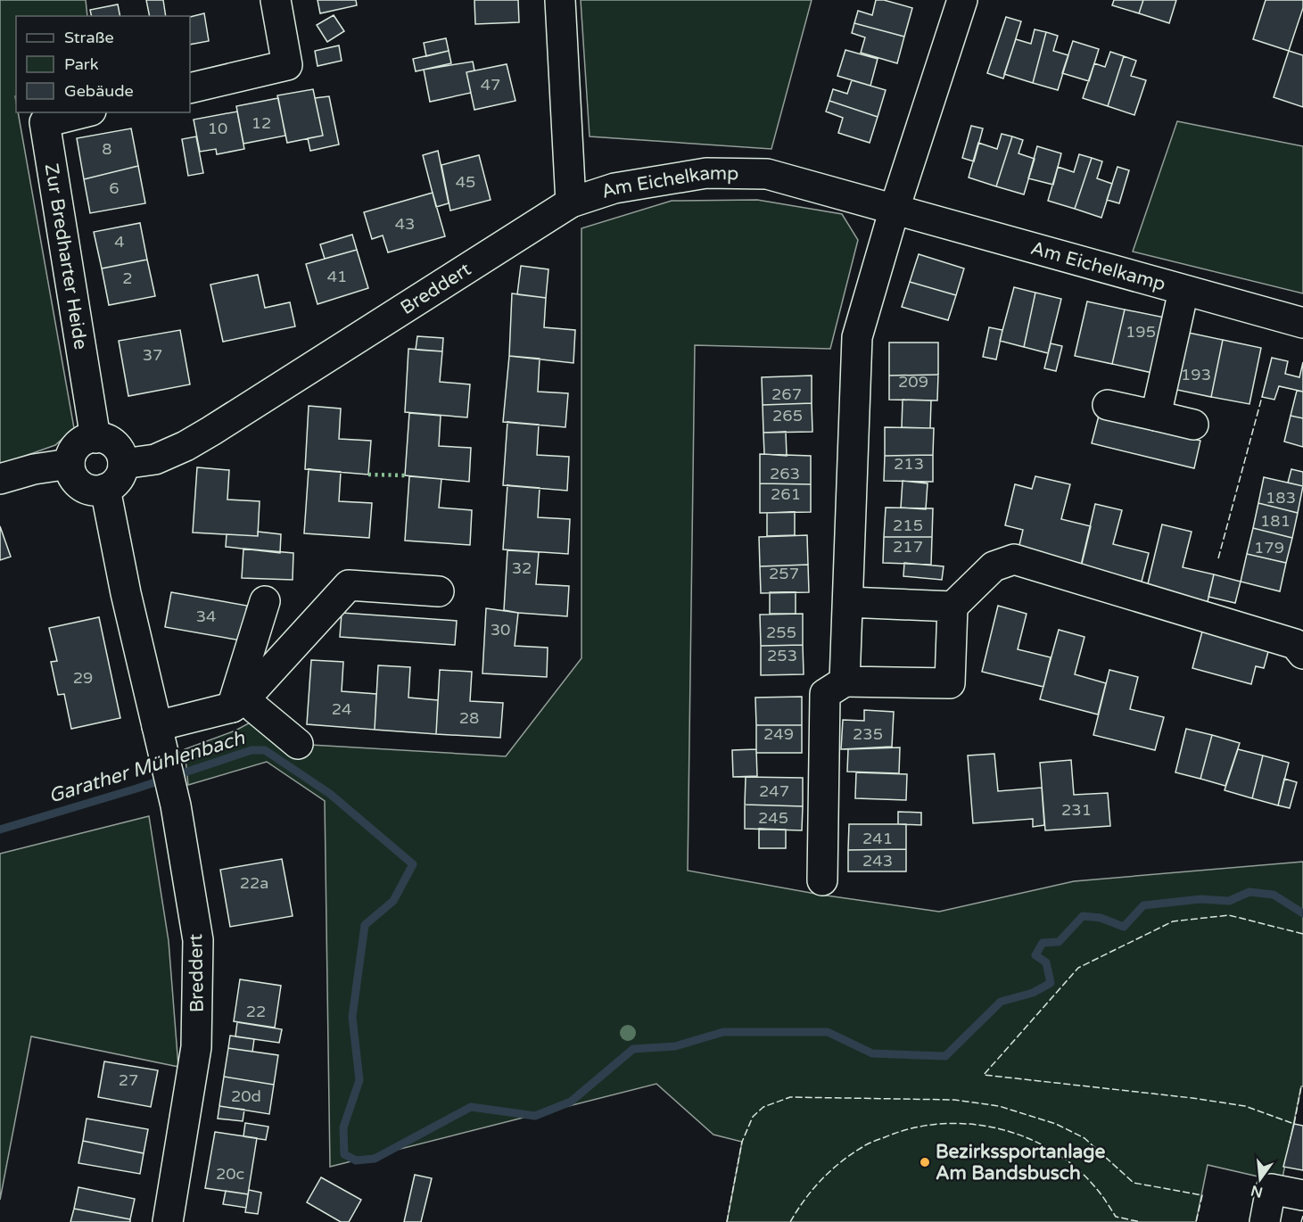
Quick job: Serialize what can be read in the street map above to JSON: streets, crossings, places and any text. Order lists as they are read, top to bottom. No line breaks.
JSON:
{"streets":{"street":["Am Eichelkamp","Zur Bredharter Heide","Breddert"]},"crossings":[["Am Eichelkamp","Breddert"],["Zur Bredharter Heide","Breddert"]],"water":["Garather Mühlenbach"],"places":["Bezirkssportanlage Am Bandsbusch"],"house_numbers":["47","12","10","8","45","6","43","4","41","2","195","37","193","209","267","265","213","263","261","183","181","215","217","179","32","257","34","30","255","253","29","24","28","249","235","247","231","245","241","243","22a","22","27","20d","20c"],"legend":["Straße","Park","Gebäude"],"north":"bottom"}
